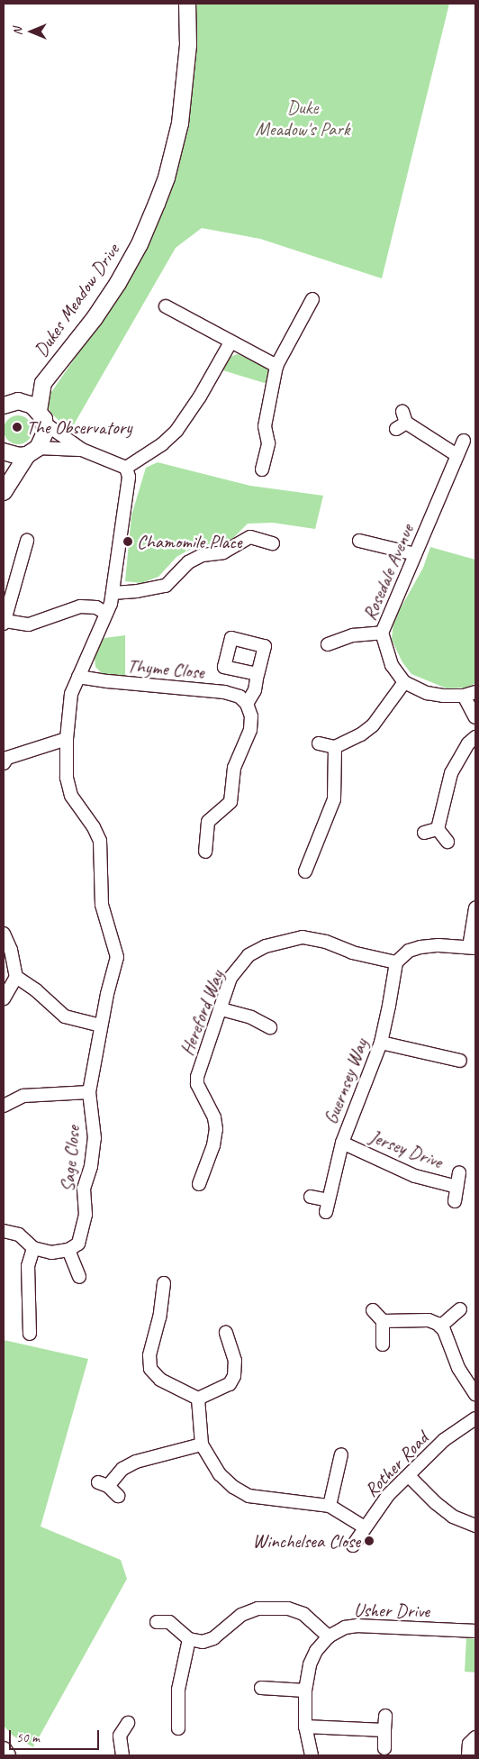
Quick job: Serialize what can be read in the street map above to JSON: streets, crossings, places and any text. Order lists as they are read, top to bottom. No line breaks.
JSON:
{"streets":{"street":["Dukes Meadow Drive","Rosedale Avenue","Thyme Close","Hereford Way","Guernsey Way","Jersey Drive","Sage Close","Rother Road","Usher Drive"]},"crossings":[["Thyme Close","Sage Close"],["Hereford Way","Guernsey Way"],["Guernsey Way","Jersey Drive"]],"parks":["Duke Meadow's Park"],"places":["The Observatory","Chamomile Place","Winchelsea Close"],"scale_bar":"50 m","north":"left"}
